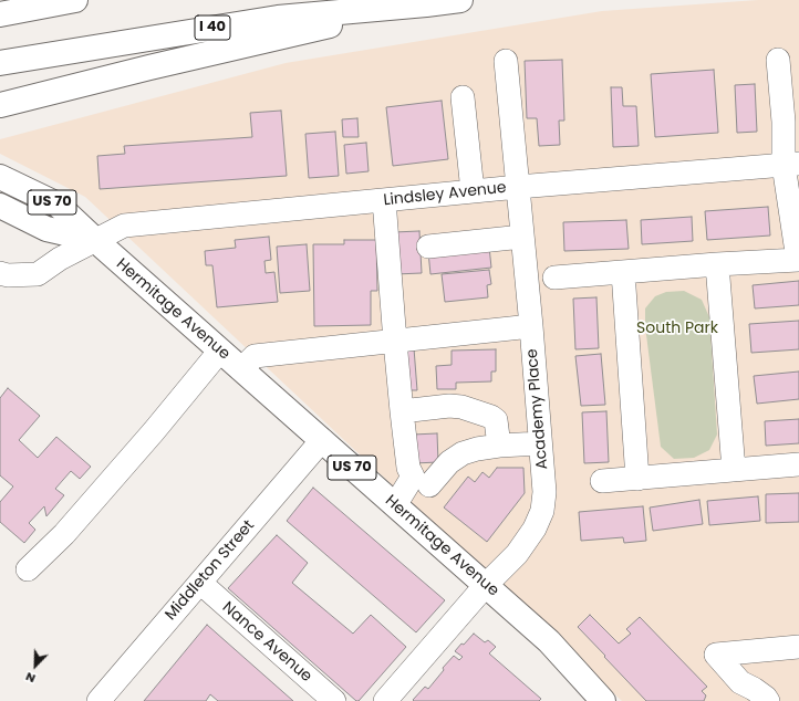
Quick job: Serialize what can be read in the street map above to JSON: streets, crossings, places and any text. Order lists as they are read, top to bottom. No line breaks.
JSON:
{"streets":{"main road":["I 40","US 70","Hermitage Avenue"],"street":["Lindsley Avenue","Academy Place","Middleton Street","Nance Avenue"]},"crossings":[["Lindsley Avenue","Hermitage Avenue"],["Lindsley Avenue","Academy Place"],["Hermitage Avenue","Academy Place"],["Hermitage Avenue","Middleton Street"],["Middleton Street","Nance Avenue"]],"parks":["South Park"],"north":"bottom left"}
